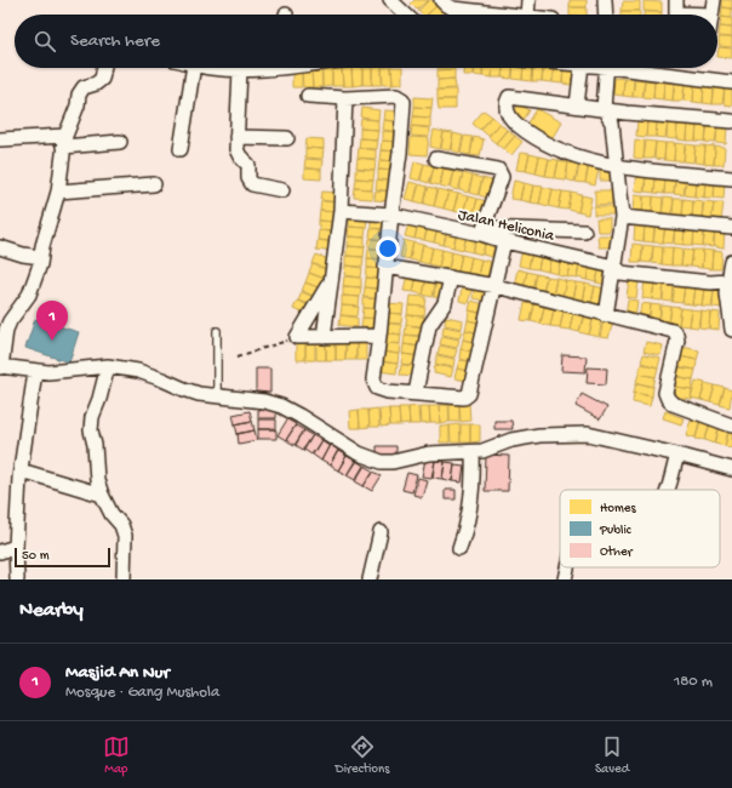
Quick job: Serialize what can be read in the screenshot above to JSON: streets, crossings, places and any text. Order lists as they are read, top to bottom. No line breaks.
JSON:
{"streets":{"street":["Jalan Heliconia"]},"legend":["Homes","Public","Other"],"scale_bar":"50 m","page":{"search":"Search here","pins":"1","scale":"50 m","heading":"Nearby","list":[{"mark":"1","name":"Masjid An Nur","note":"Mosque · Gang Mushola","value":"180 m"}],"nav":["Map","Directions","Saved"]}}
